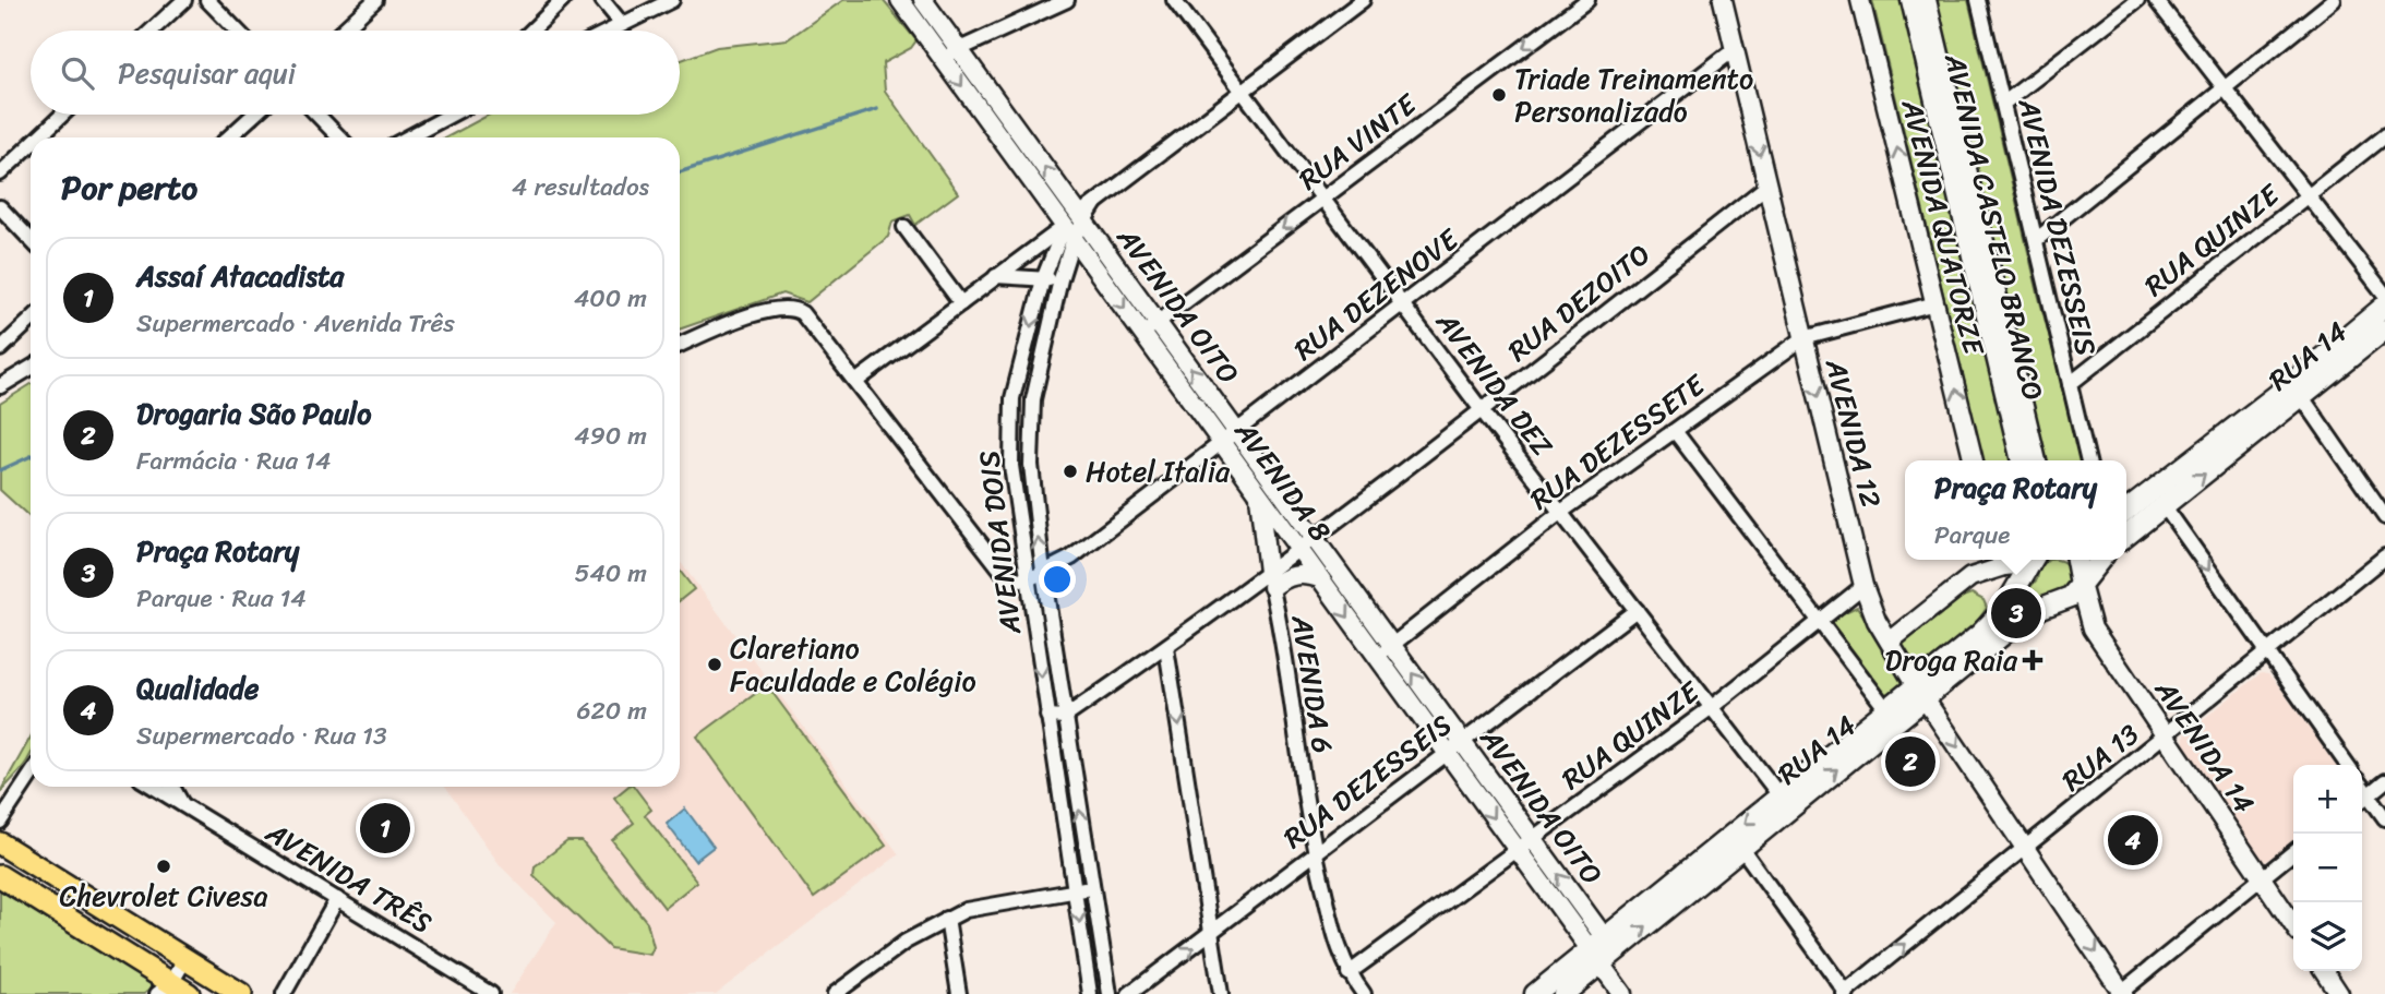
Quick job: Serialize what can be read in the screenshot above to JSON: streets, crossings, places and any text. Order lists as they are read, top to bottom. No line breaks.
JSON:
{"streets":{"main road":["AVENIDA CASTELO BRANCO","RUA 14"],"street":["RUA VINTE","AVENIDA QUATORZE","AVENIDA DEZESSEIS","RUA QUINZE","RUA DEZENOVE","RUA DEZOITO","AVENIDA OITO","AVENIDA DEZ","AVENIDA 12","RUA DEZESSETE","AVENIDA 8","AVENIDA DOIS","AVENIDA 6","AVENIDA 14","RUA 13","RUA DEZESSEIS","AVENIDA TRÊS"]},"crossings":[["RUA VINTE","AVENIDA OITO"],["RUA VINTE","AVENIDA DEZ"],["RUA VINTE","AVENIDA 8"],["AVENIDA QUATORZE","RUA DEZESSETE"],["AVENIDA DEZESSEIS","RUA QUINZE"],["RUA QUINZE","AVENIDA OITO"],["RUA QUINZE","AVENIDA DEZ"],["RUA QUINZE","AVENIDA 12"],["RUA QUINZE","AVENIDA 8"],["RUA QUINZE","AVENIDA 6"],["RUA DEZENOVE","AVENIDA OITO"],["RUA DEZENOVE","AVENIDA DEZ"],["RUA DEZENOVE","AVENIDA 12"],["RUA DEZENOVE","AVENIDA 8"],["RUA DEZENOVE","AVENIDA DOIS"],["RUA DEZOITO","AVENIDA OITO"],["RUA DEZOITO","AVENIDA DEZ"],["RUA DEZOITO","AVENIDA 12"],["RUA DEZOITO","AVENIDA 8"],["RUA DEZOITO","AVENIDA DOIS"],["RUA DEZOITO","AVENIDA 6"],["AVENIDA OITO","RUA 14"],["AVENIDA OITO","RUA DEZESSETE"],["AVENIDA OITO","AVENIDA 8"],["AVENIDA OITO","AVENIDA DOIS"],["AVENIDA OITO","RUA DEZESSEIS"],["RUA 14","AVENIDA DEZ"],["RUA 14","AVENIDA 12"],["RUA 14","AVENIDA 8"],["RUA 14","AVENIDA 14"],["AVENIDA DEZ","RUA DEZESSETE"],["AVENIDA DEZ","RUA DEZESSEIS"],["AVENIDA 12","RUA DEZESSETE"],["AVENIDA 12","RUA 13"],["RUA DEZESSETE","AVENIDA 8"],["AVENIDA 8","AVENIDA DOIS"],["AVENIDA 8","RUA DEZESSEIS"],["AVENIDA 6","RUA DEZESSEIS"],["AVENIDA 14","RUA 13"]],"one_way":["RUA VINTE","AVENIDA QUATORZE","AVENIDA OITO","AVENIDA 12"],"places":{"other":["Triade Treinamento Personalizado","Hotel Italia","Claretiano Faculdade e Colégio","Chevrolet Civesa"],"health":["Droga Raia"]},"page":{"search":"Pesquisar aqui","heading":["Por perto","4 resultados"],"list":[{"mark":"1","name":"Assaí Atacadista","note":"Supermercado · Avenida Três","value":"400 m"},{"mark":"2","name":"Drogaria São Paulo","note":"Farmácia · Rua 14","value":"490 m"},{"mark":"3","name":"Praça Rotary","note":"Parque · Rua 14","value":"540 m"},{"mark":"4","name":"Qualidade","note":"Supermercado · Rua 13","value":"620 m"}],"popup":["Praça Rotary","Parque"],"pins":["3","2","1","4"],"map_buttons":["+","−"]}}
